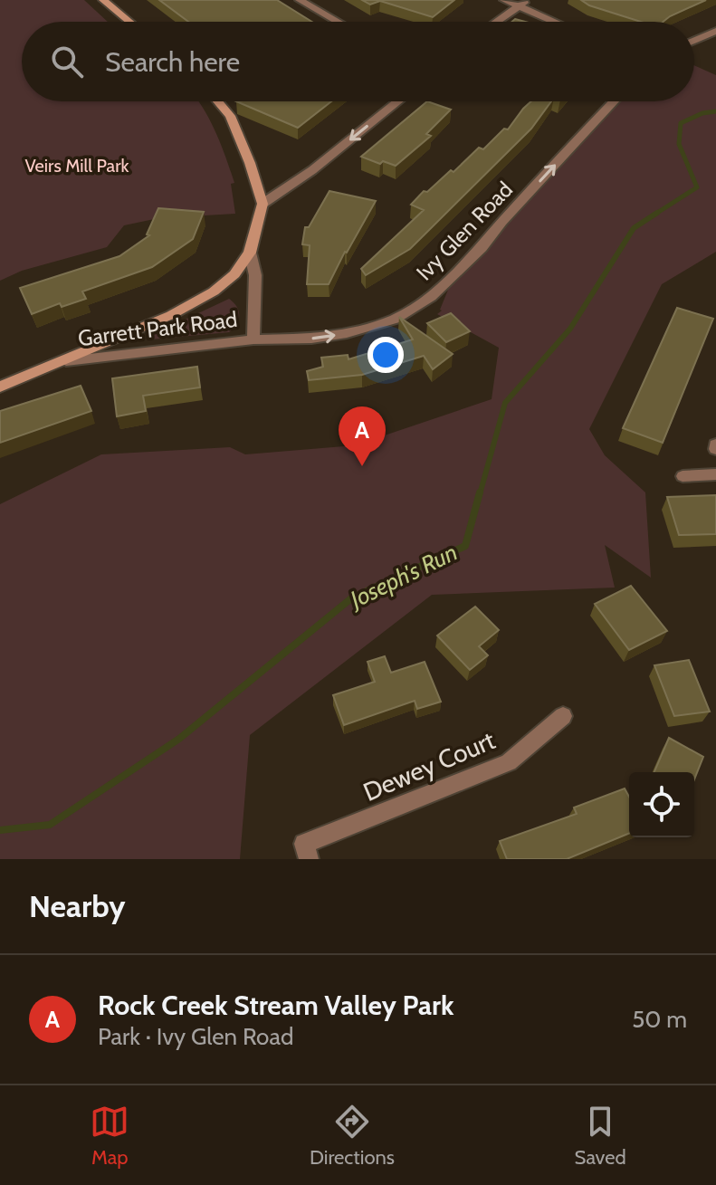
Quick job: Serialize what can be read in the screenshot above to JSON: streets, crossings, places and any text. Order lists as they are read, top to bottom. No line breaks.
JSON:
{"streets":{"street":["Ivy Glen Road","Garrett Park Road","Dewey Court"]},"crossings":[["Ivy Glen Road","Garrett Park Road"]],"one_way":["Ivy Glen Road"],"water":["Joseph's Run"],"parks":["Veirs Mill Park"],"page":{"search":"Search here","pins":"A","heading":"Nearby","list":[{"mark":"A","name":"Rock Creek Stream Valley Park","note":"Park · Ivy Glen Road","value":"50 m"}],"nav":["Map","Directions","Saved"]}}
